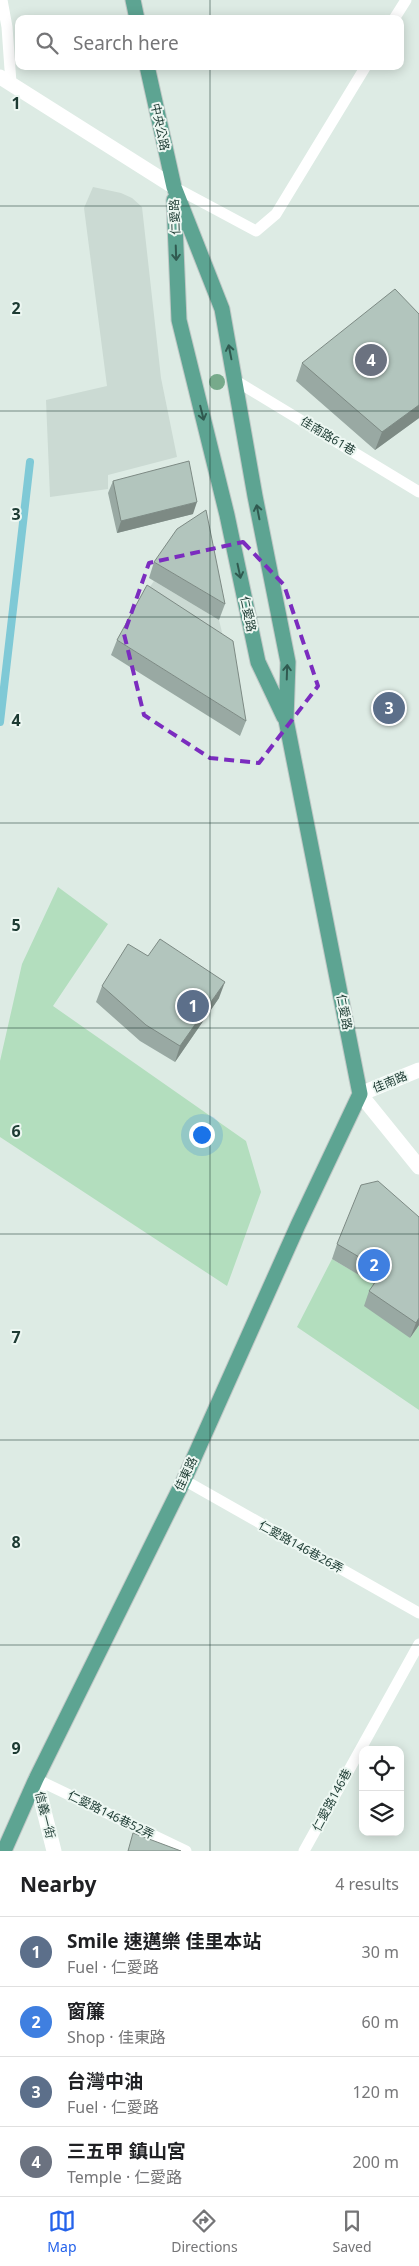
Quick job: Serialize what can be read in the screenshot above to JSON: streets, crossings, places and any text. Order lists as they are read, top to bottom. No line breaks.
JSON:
{"streets":{"main road":["中央公路","仁愛路","佳東路"],"street":["佳南路","信義一街"],"lane":["佳南路61巷","仁愛路146巷26弄","仁愛路146巷","仁愛路146巷52弄"]},"crossings":[["中央公路","仁愛路"],["仁愛路","佳南路61巷"],["仁愛路","佳南路"],["仁愛路","佳東路"],["佳南路","佳東路"],["佳東路","仁愛路146巷26弄"],["佳東路","信義一街"],["佳東路","仁愛路146巷52弄"],["信義一街","仁愛路146巷52弄"]],"page":{"search":"Search here","pins":["4","3","1","2"],"heading":["Nearby","4 results"],"list":[{"mark":"1","name":"Smile 速邁樂 佳里本站","note":"Fuel · 仁愛路","value":"30 m"},{"mark":"2","name":"窗簾","note":"Shop · 佳東路","value":"60 m"},{"mark":"3","name":"台灣中油","note":"Fuel · 仁愛路","value":"120 m"},{"mark":"4","name":"三五甲 鎮山宮","note":"Temple · 仁愛路","value":"200 m"}],"nav":["Map","Directions","Saved"]},"grid":{"rows":["1","2","3","4","5","6","7","8","9"]}}
